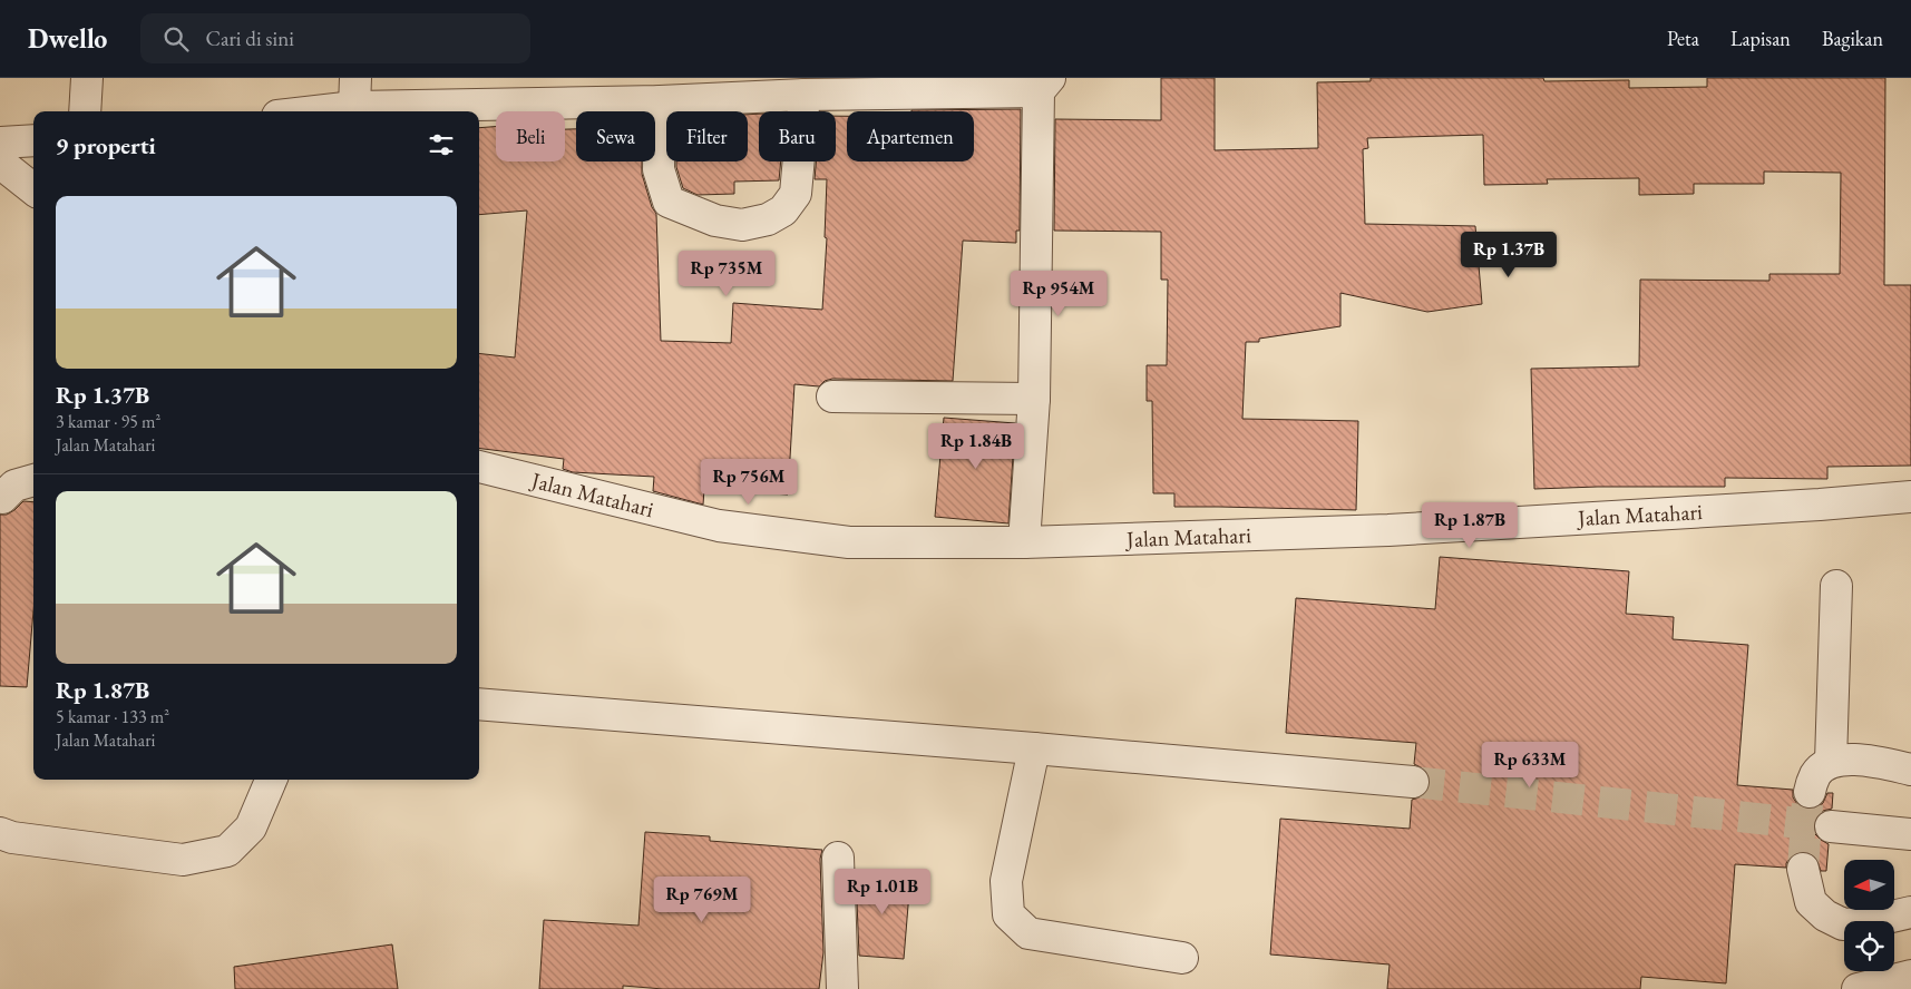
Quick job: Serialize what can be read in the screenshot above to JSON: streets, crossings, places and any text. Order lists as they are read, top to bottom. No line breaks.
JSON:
{"streets":{"street":["Jalan Matahari"]},"north":"left","page":{"header":"Dwello","search":"Cari di sini","nav":["Peta","Lapisan","Bagikan"],"chip":["Beli","Sewa","Filter","Baru","Apartemen"],"heading":"9 properti","list":[{"name":"Rp 1.37B","note":"3 kamar · 95 m² · Jalan Matahari"},{"name":"Rp 1.87B","note":"5 kamar · 133 m² · Jalan Matahari"}],"price":["Rp 1.37B","Rp 735M","Rp 954M","Rp 1.84B","Rp 756M","Rp 1.87B","Rp 633M","Rp 1.01B","Rp 769M"]}}
